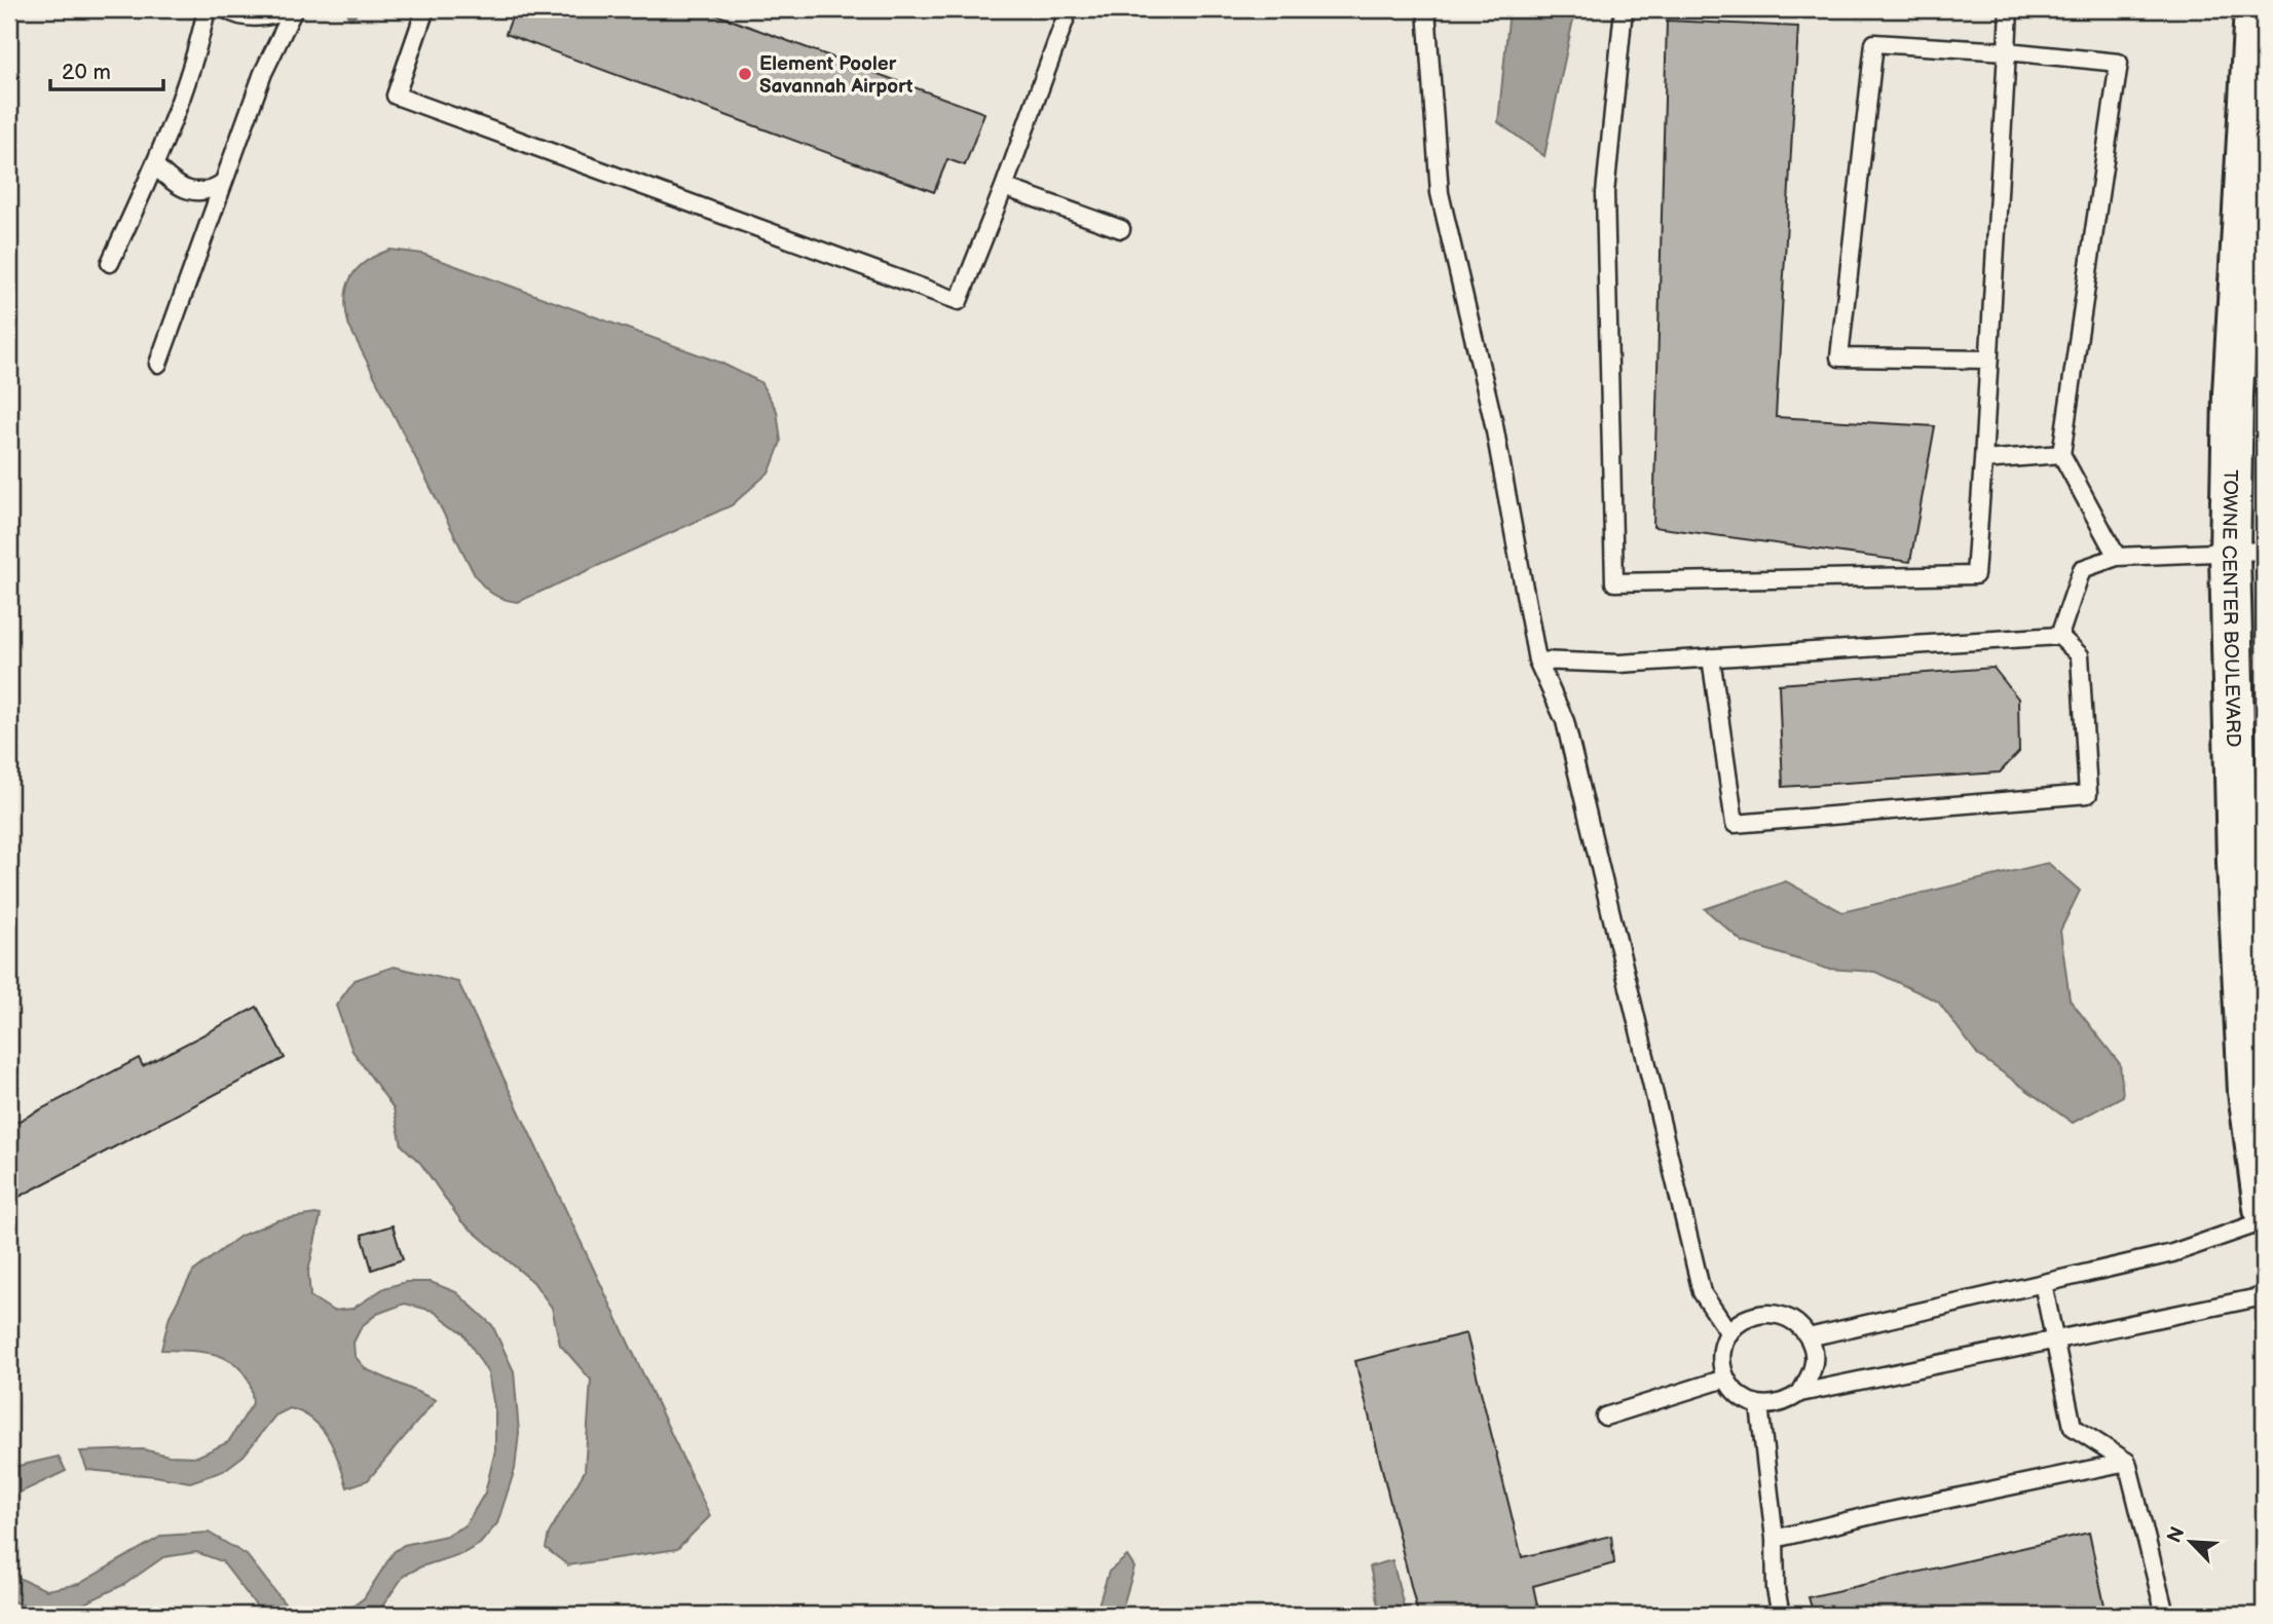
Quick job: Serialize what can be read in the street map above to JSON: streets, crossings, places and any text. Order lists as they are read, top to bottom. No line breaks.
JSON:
{"streets":{"street":["TOWNE CENTER BOULEVARD"]},"places":["Element Pooler Savannah Airport"],"scale_bar":"20 m","north":"top left"}
